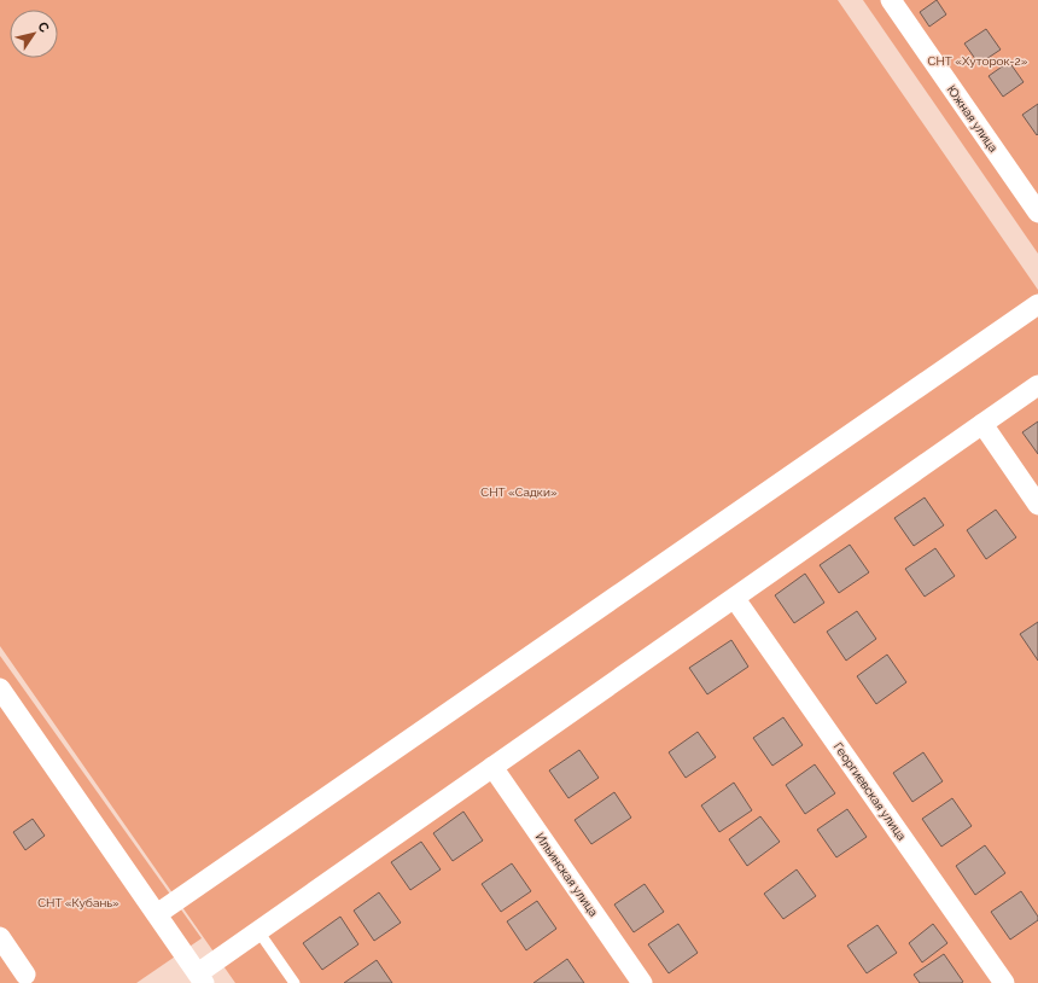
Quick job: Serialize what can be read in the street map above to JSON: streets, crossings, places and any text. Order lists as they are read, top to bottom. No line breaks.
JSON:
{"streets":{"street":["Южная улица","Георгиевская улица","Ильинская улица"]},"parks":["СНТ «Хуторок-2»","СНТ «Садки»","СНТ «Кубань»"],"north":"top right"}
